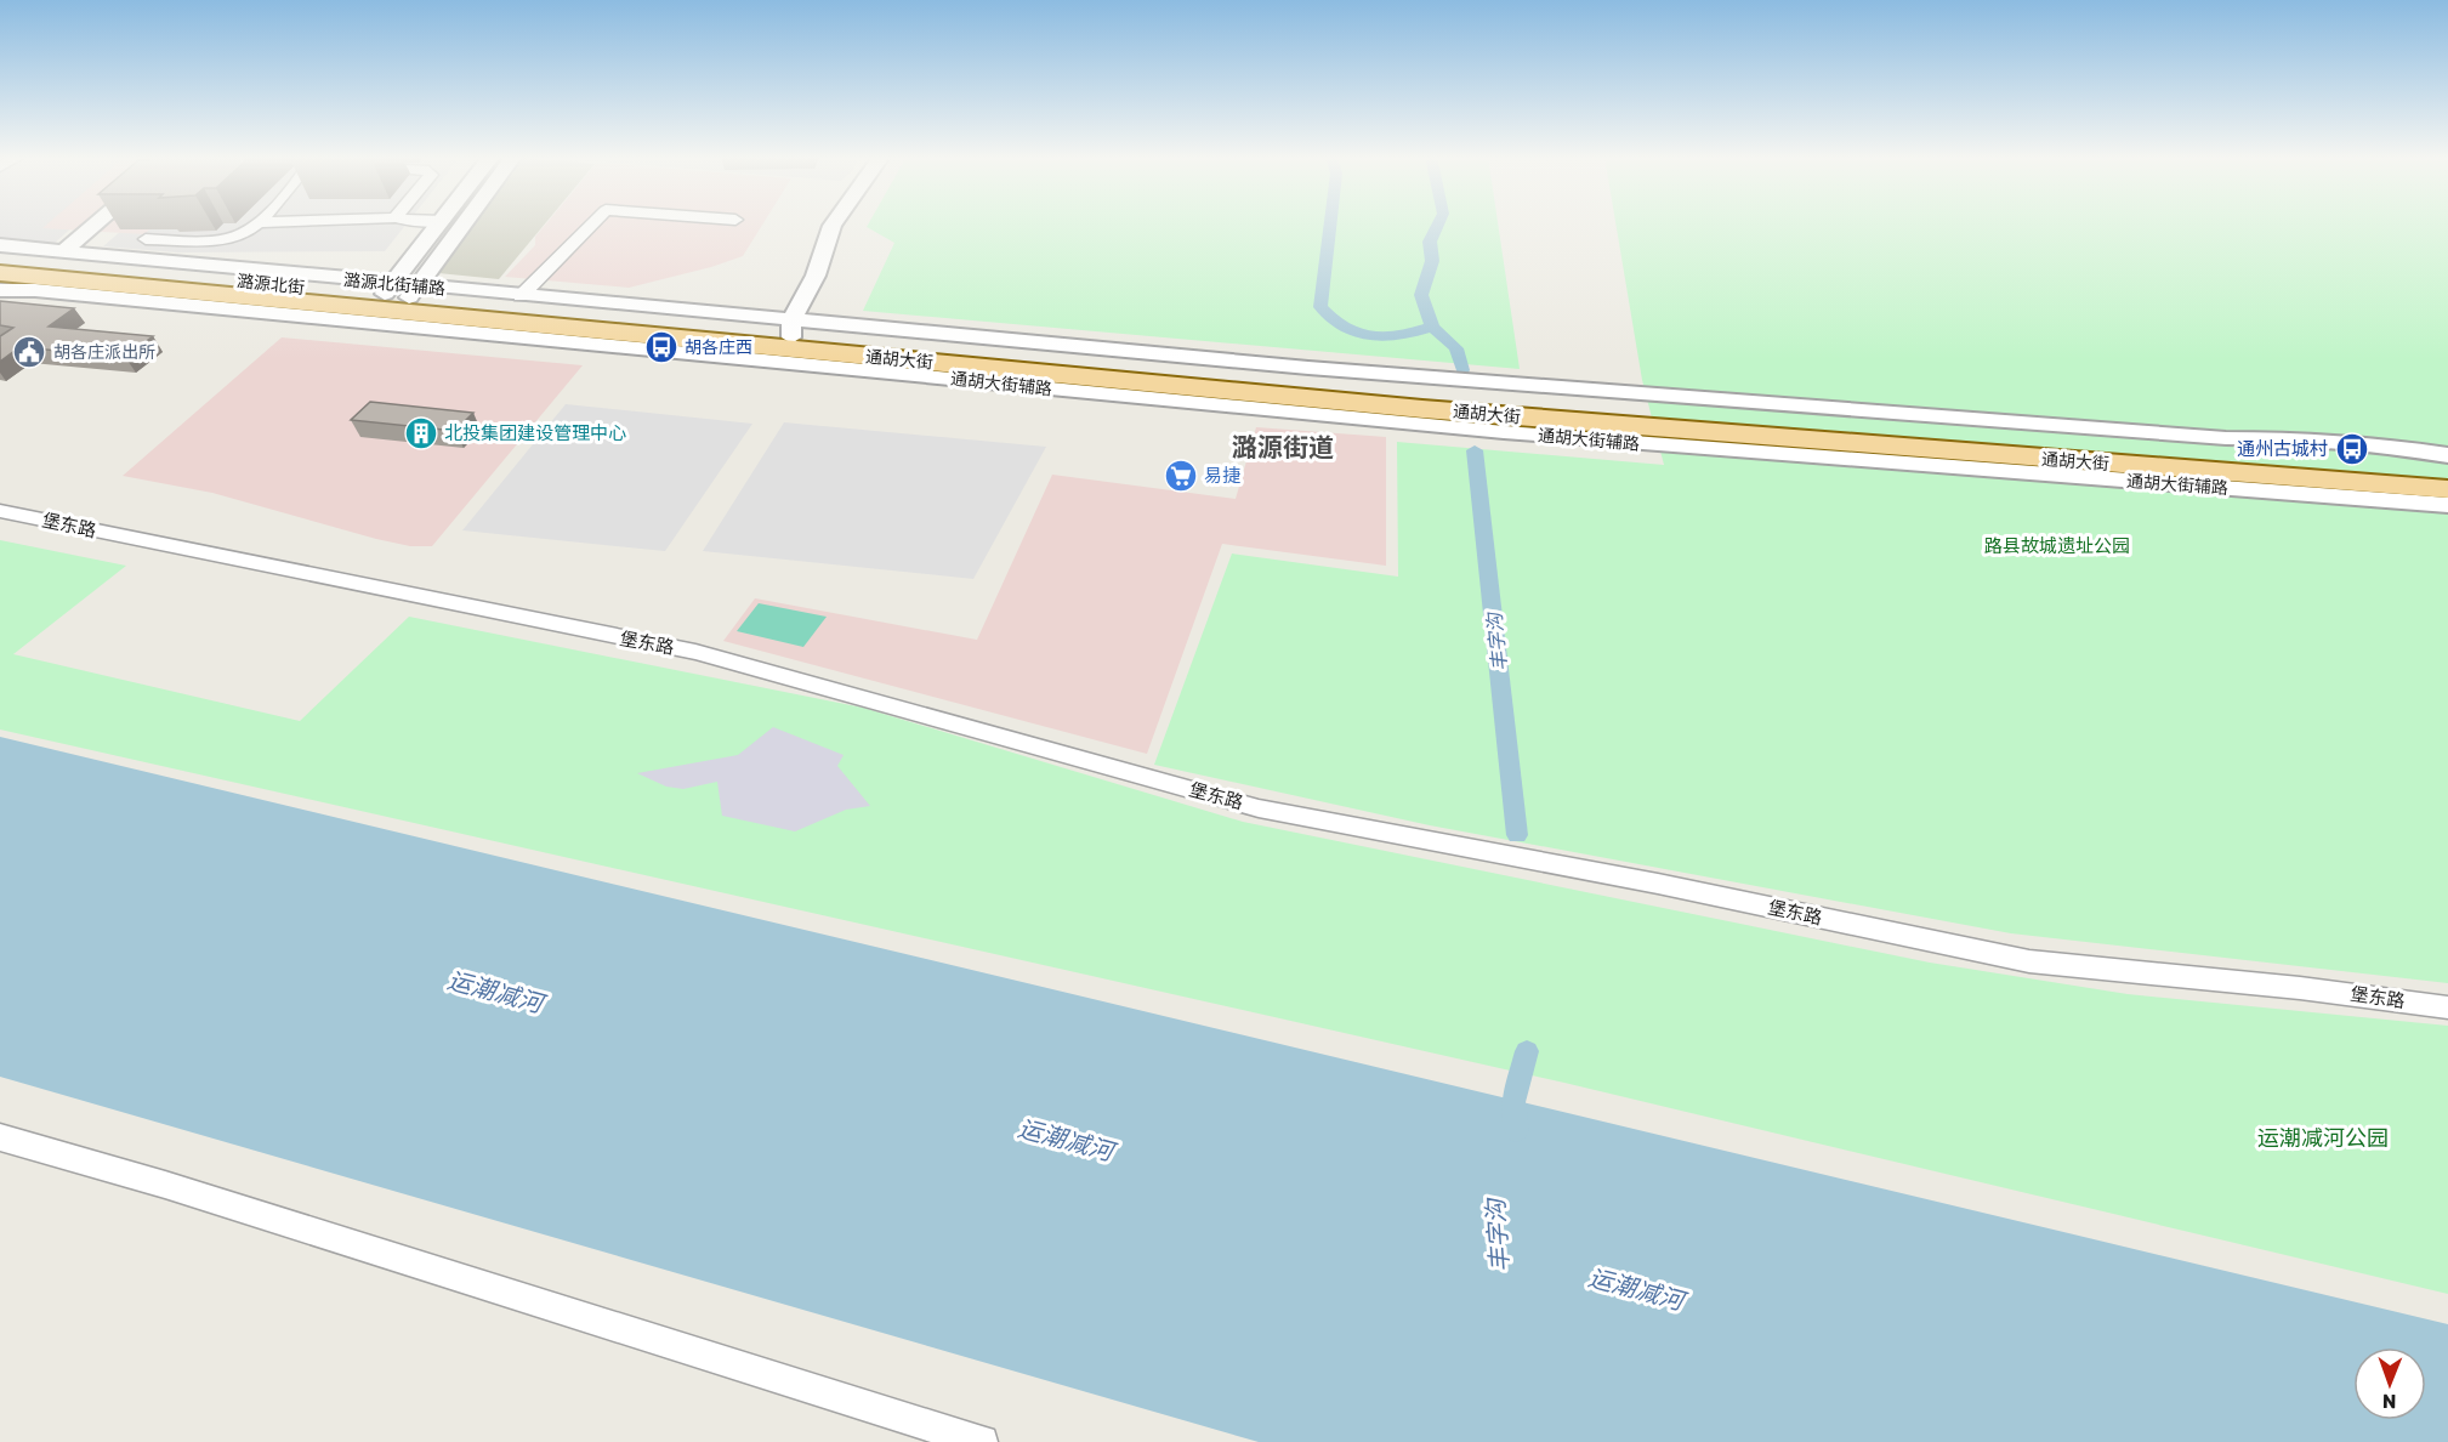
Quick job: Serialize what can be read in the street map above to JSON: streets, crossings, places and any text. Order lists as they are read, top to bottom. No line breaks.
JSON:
{"streets":{"main road":["潞源北街","通胡大街"],"street":["潞源北街辅路","通胡大街辅路","堡东路"]},"crossings":[["潞源北街","潞源北街辅路"],["潞源北街","通胡大街"],["潞源北街","通胡大街辅路"],["通胡大街","通胡大街辅路"]],"districts":["潞源街道"],"water":["丰字沟","运潮减河"],"parks":["路县故城遗址公园","运潮减河公园"],"places":{"bus stop":["胡各庄西","通州古城村"],"public building":["胡各庄派出所"],"building":["北投集团建设管理中心"],"supermarket":["易捷"]},"north":"bottom"}
